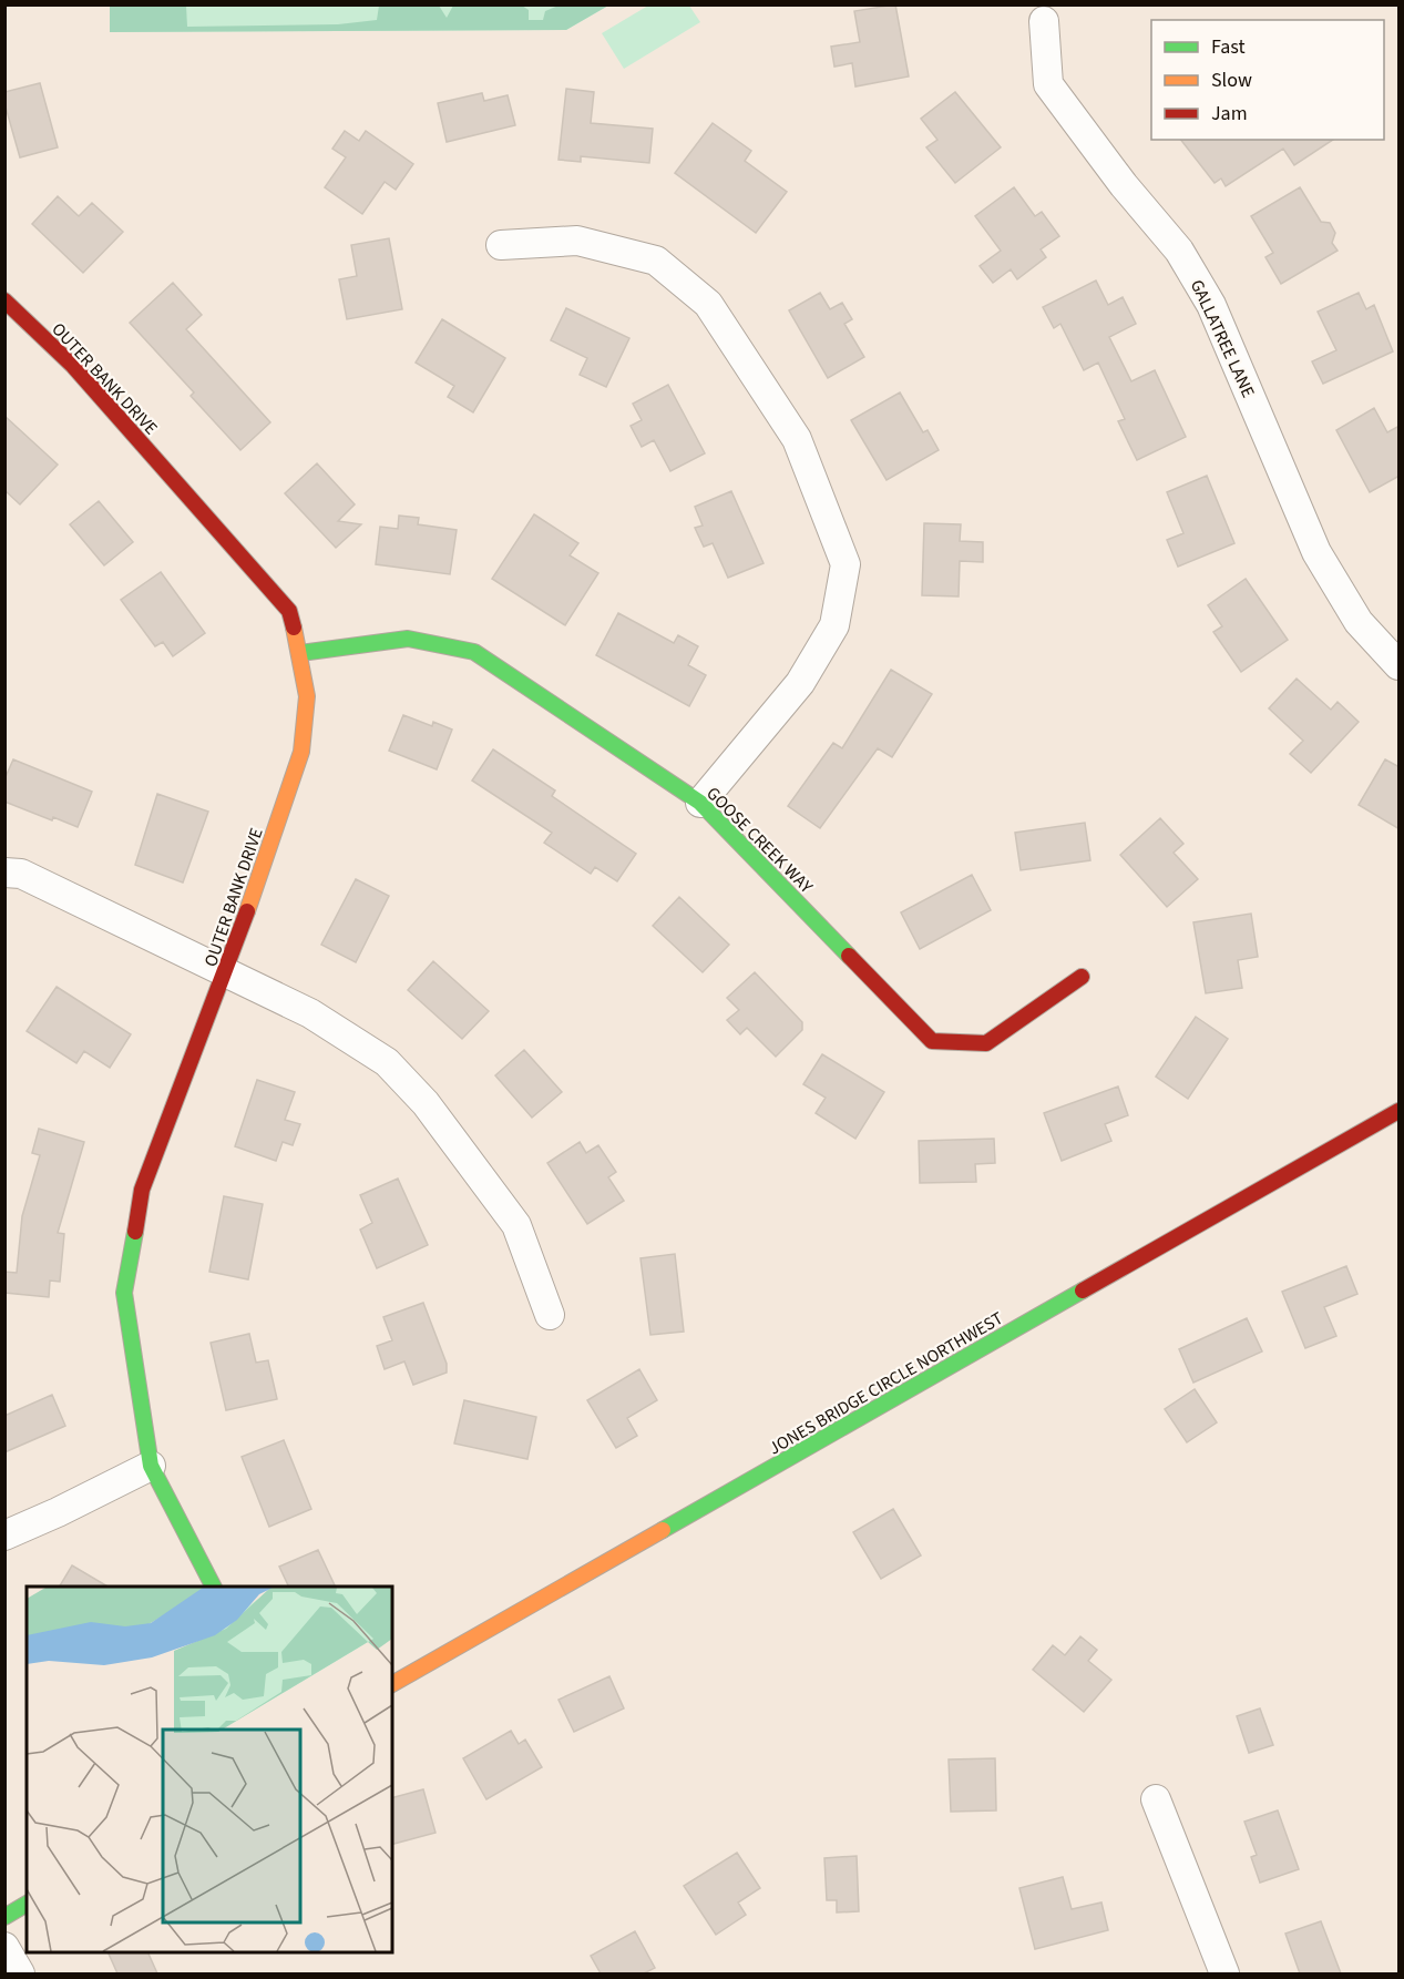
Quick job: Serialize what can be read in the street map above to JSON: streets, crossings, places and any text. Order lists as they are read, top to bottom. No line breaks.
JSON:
{"streets":{"street":["GALLATREE LANE","OUTER BANK DRIVE","GOOSE CREEK WAY","JONES BRIDGE CIRCLE NORTHWEST"]},"crossings":[["OUTER BANK DRIVE","GOOSE CREEK WAY"]],"legend":["Fast","Slow","Jam"]}
